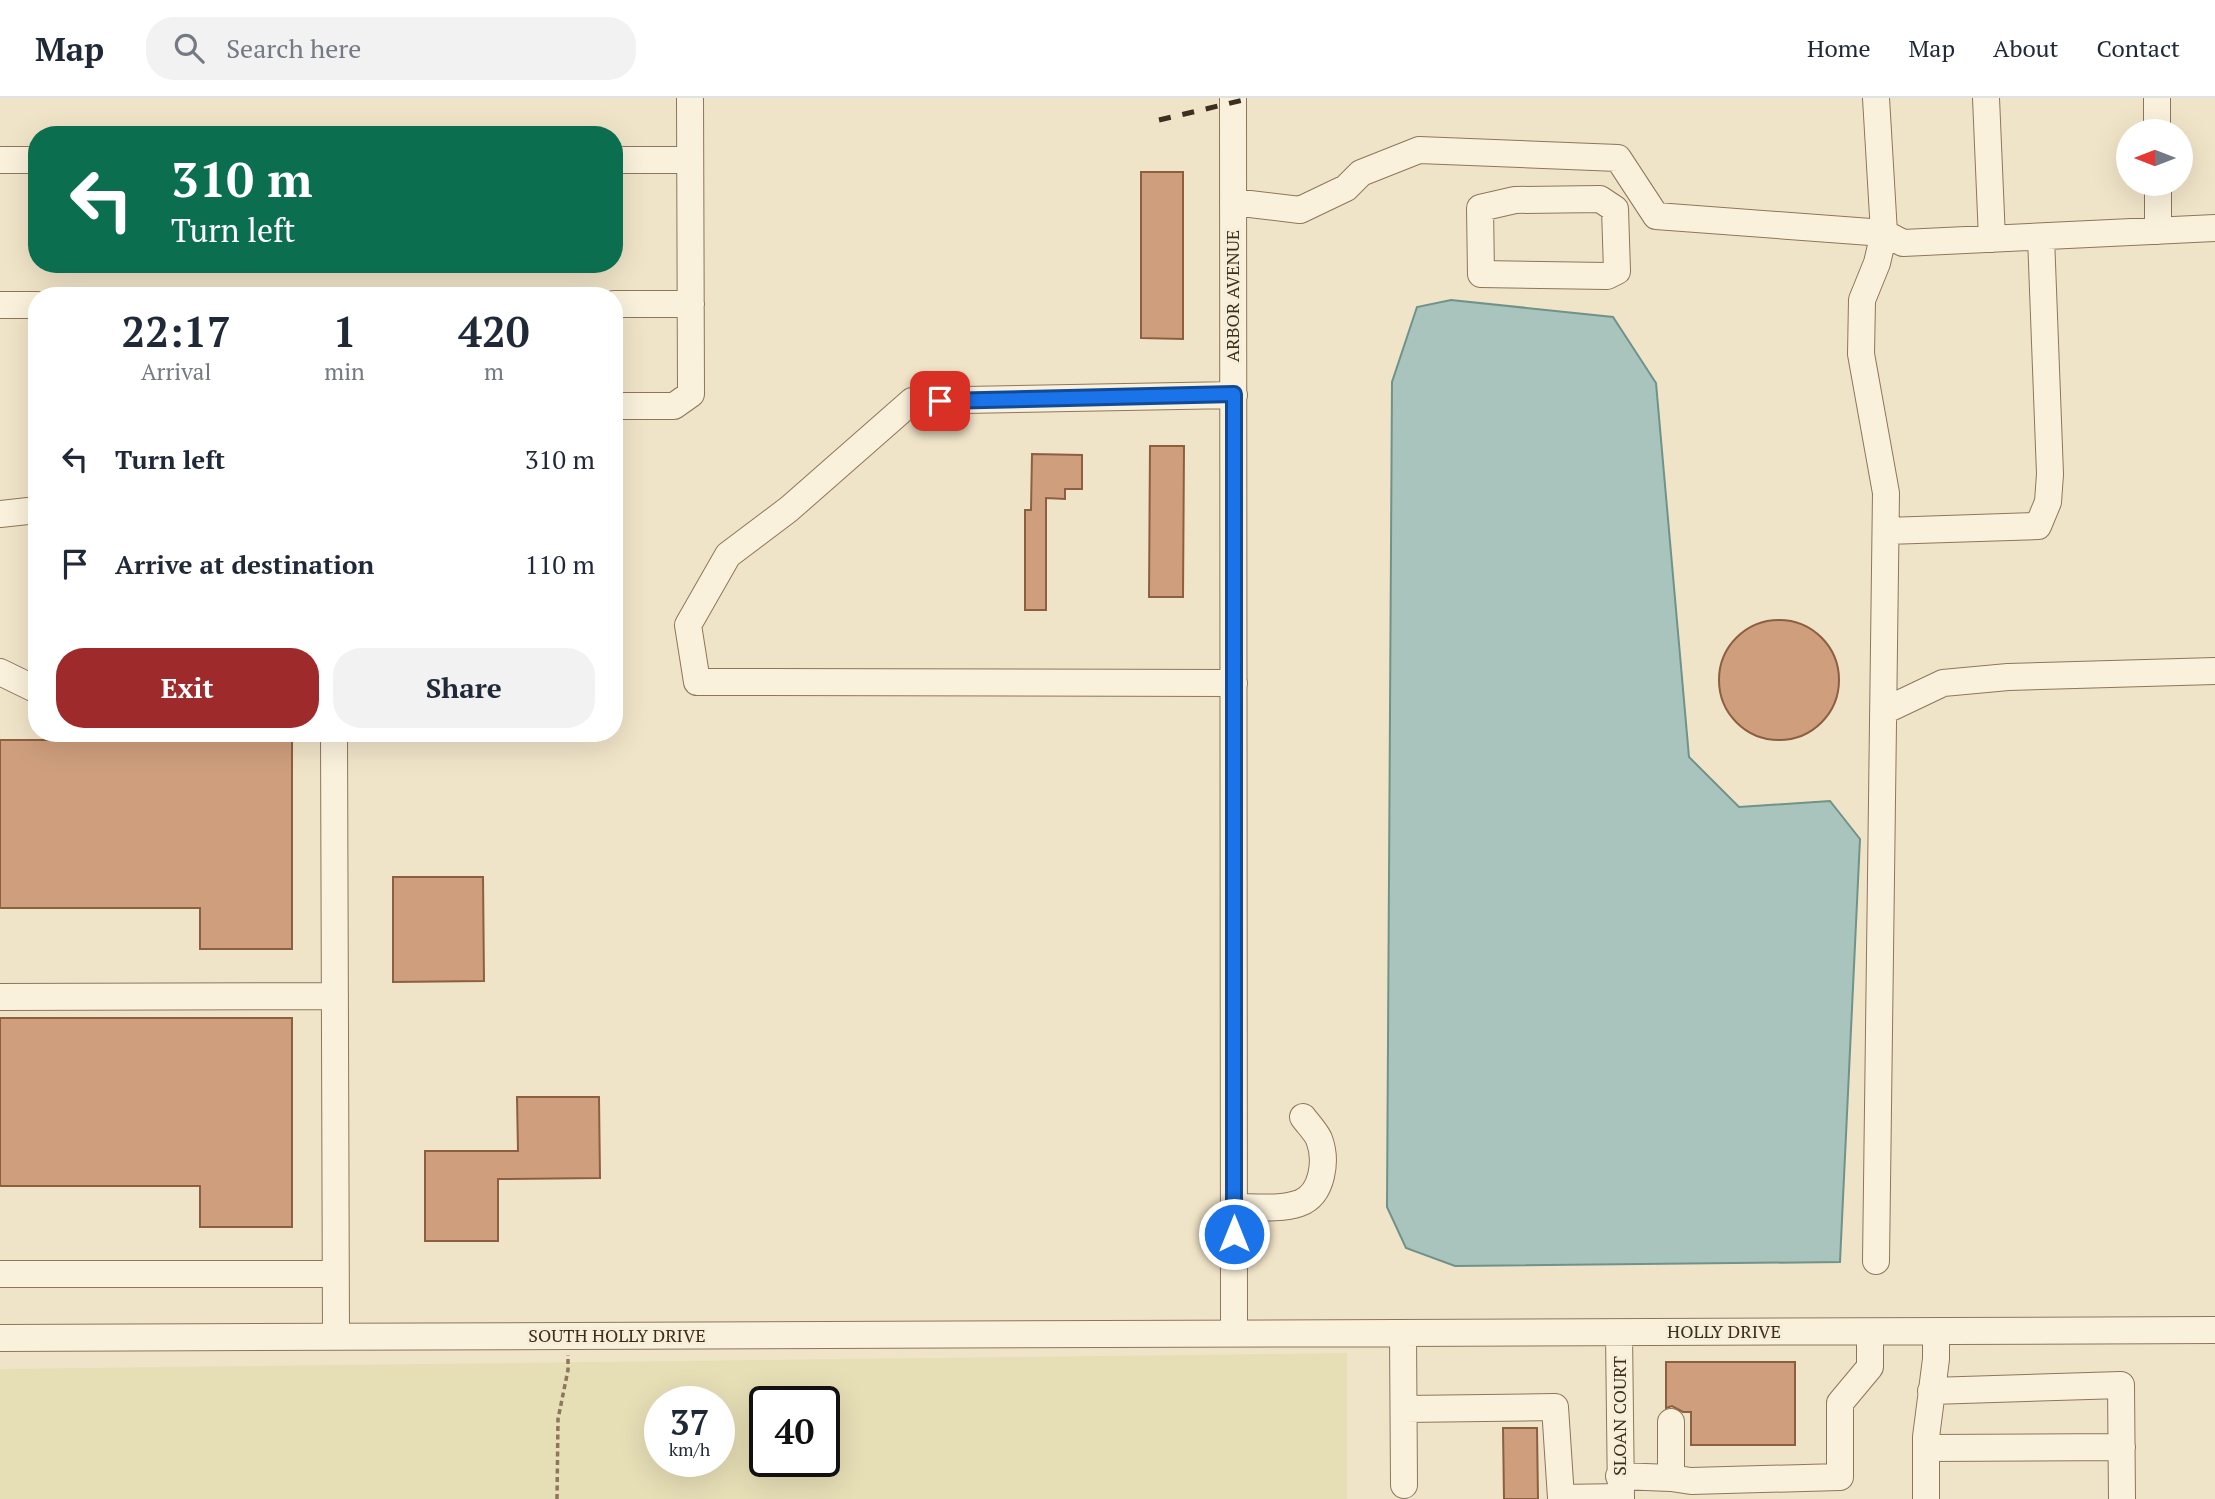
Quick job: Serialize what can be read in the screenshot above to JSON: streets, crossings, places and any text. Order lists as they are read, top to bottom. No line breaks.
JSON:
{"streets":{"street":["ARBOR AVENUE","HOLLY DRIVE","SOUTH HOLLY DRIVE","SLOAN COURT"]},"crossings":[["ARBOR AVENUE","HOLLY DRIVE"],["ARBOR AVENUE","SOUTH HOLLY DRIVE"],["HOLLY DRIVE","SOUTH HOLLY DRIVE"],["HOLLY DRIVE","SLOAN COURT"]],"north":"left","page":{"header":"Map","search":"Search here","nav":["Home","Map","About","Contact"],"turn":["310 m","Turn left"],"eta":["22:17","Arrival","1","min","420","m"],"list":[{"name":"Turn left","value":"310 m"},{"name":"Arrive at destination","value":"110 m"}],"buttons":["Exit","Share"],"speed":"37 km/h","limit":"40"}}
